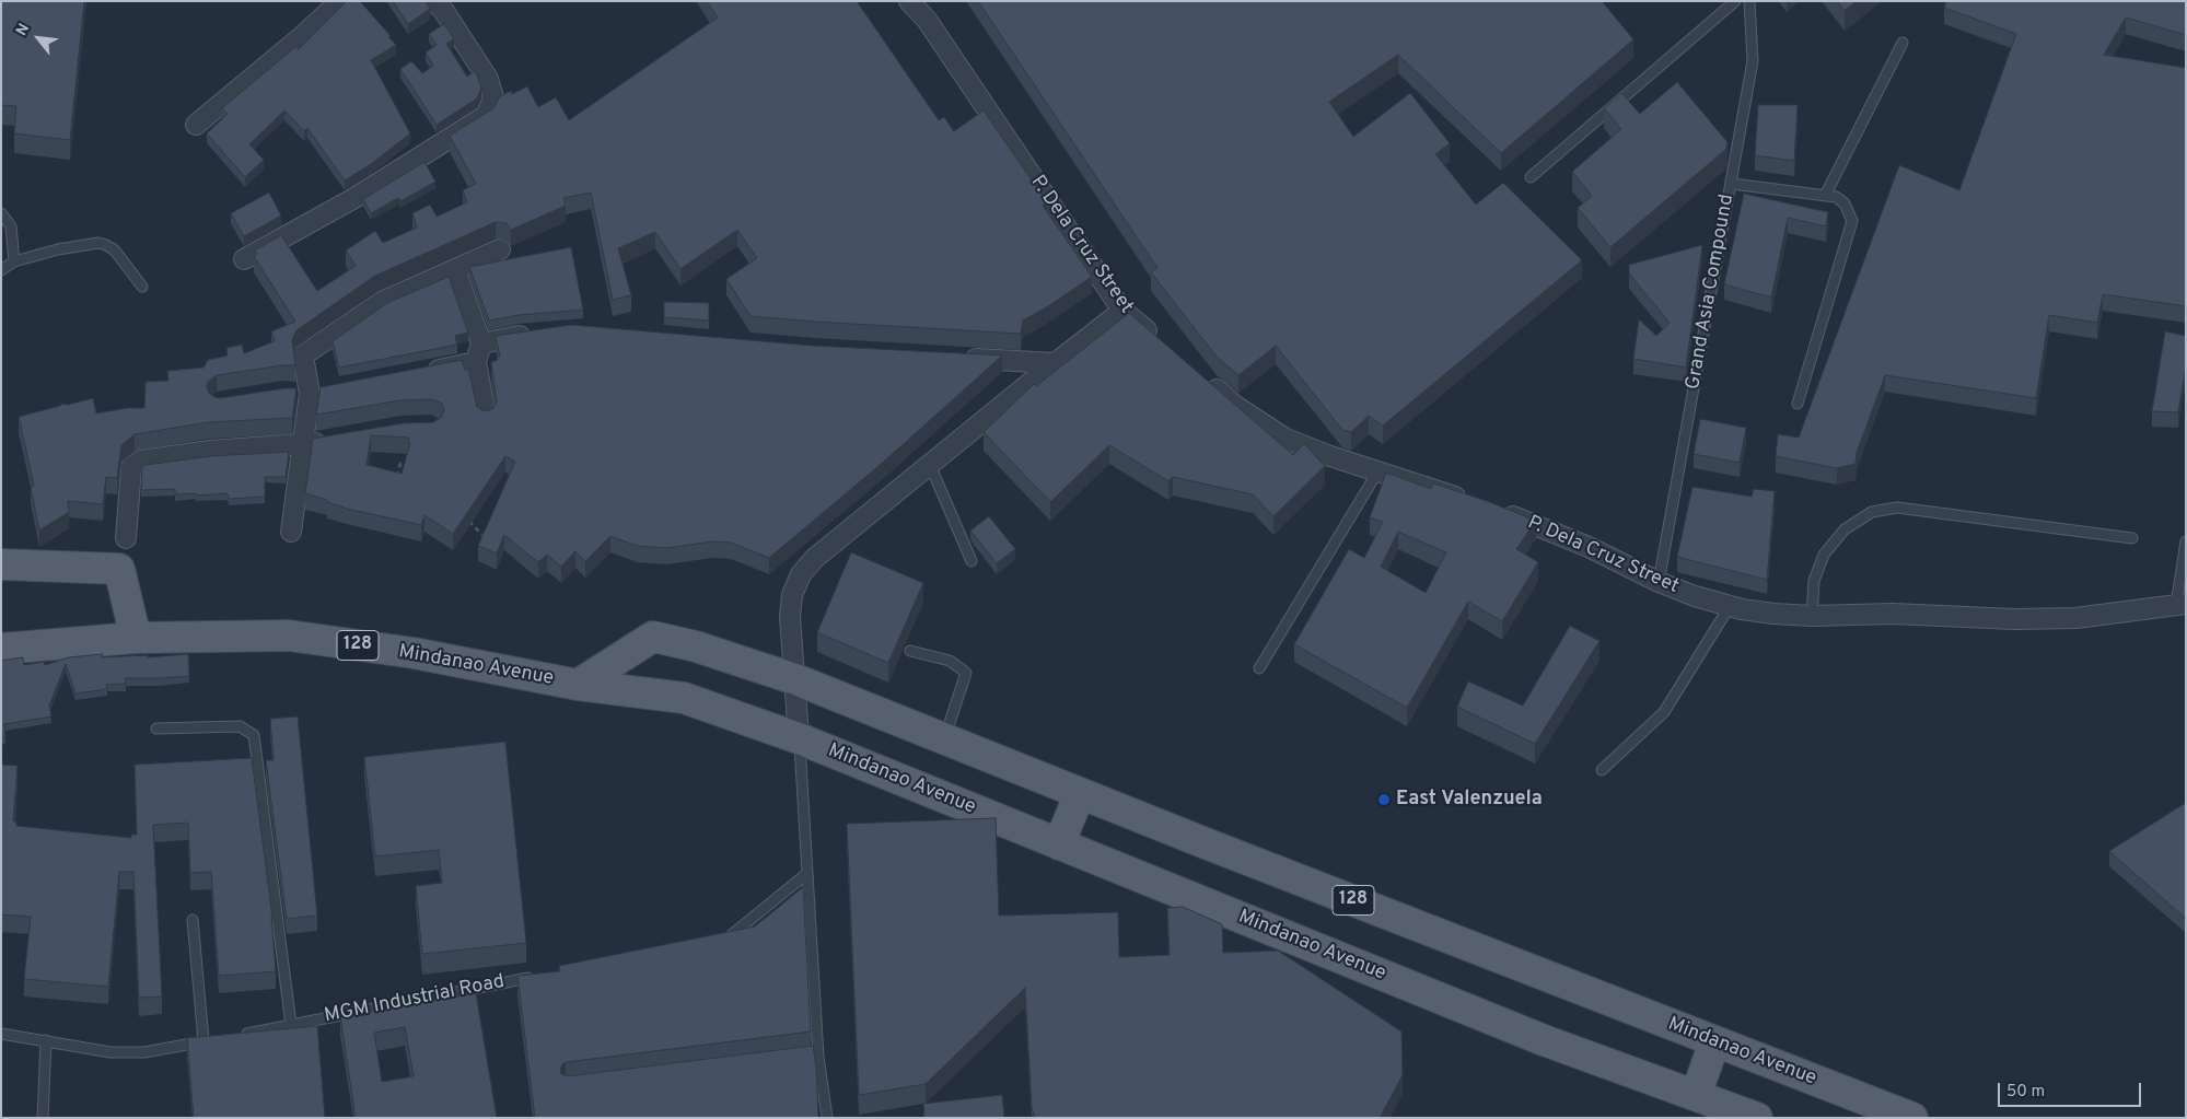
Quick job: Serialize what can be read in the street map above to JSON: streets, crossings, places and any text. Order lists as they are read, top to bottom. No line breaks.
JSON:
{"streets":{"main road":["128","Mindanao Avenue"],"street":["P. Dela Cruz Street"],"lane":["Grand Asia Compound","MGM Industrial Road"]},"crossings":[["P. Dela Cruz Street","Grand Asia Compound"]],"places":["East Valenzuela"],"scale_bar":"50 m","north":"top left"}
